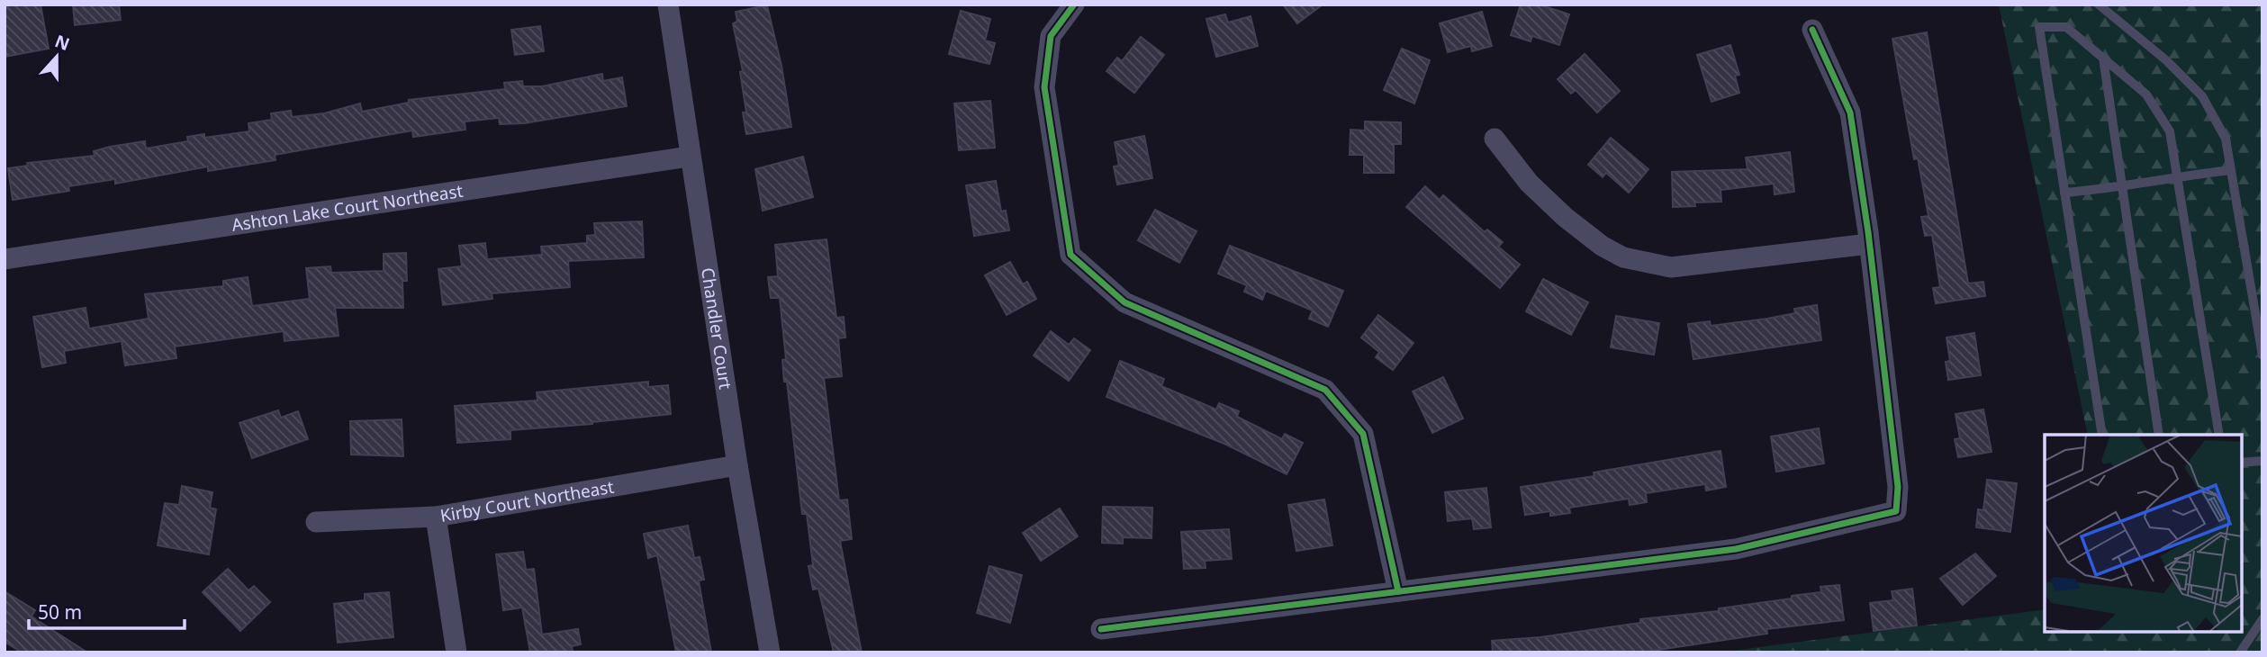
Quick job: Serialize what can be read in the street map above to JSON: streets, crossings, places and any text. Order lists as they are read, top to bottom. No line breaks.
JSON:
{"streets":{"street":["Ashton Lake Court Northeast","Chandler Court","Kirby Court Northeast"]},"crossings":[["Ashton Lake Court Northeast","Chandler Court"],["Chandler Court","Kirby Court Northeast"]],"scale_bar":"50 m","north":"top"}
